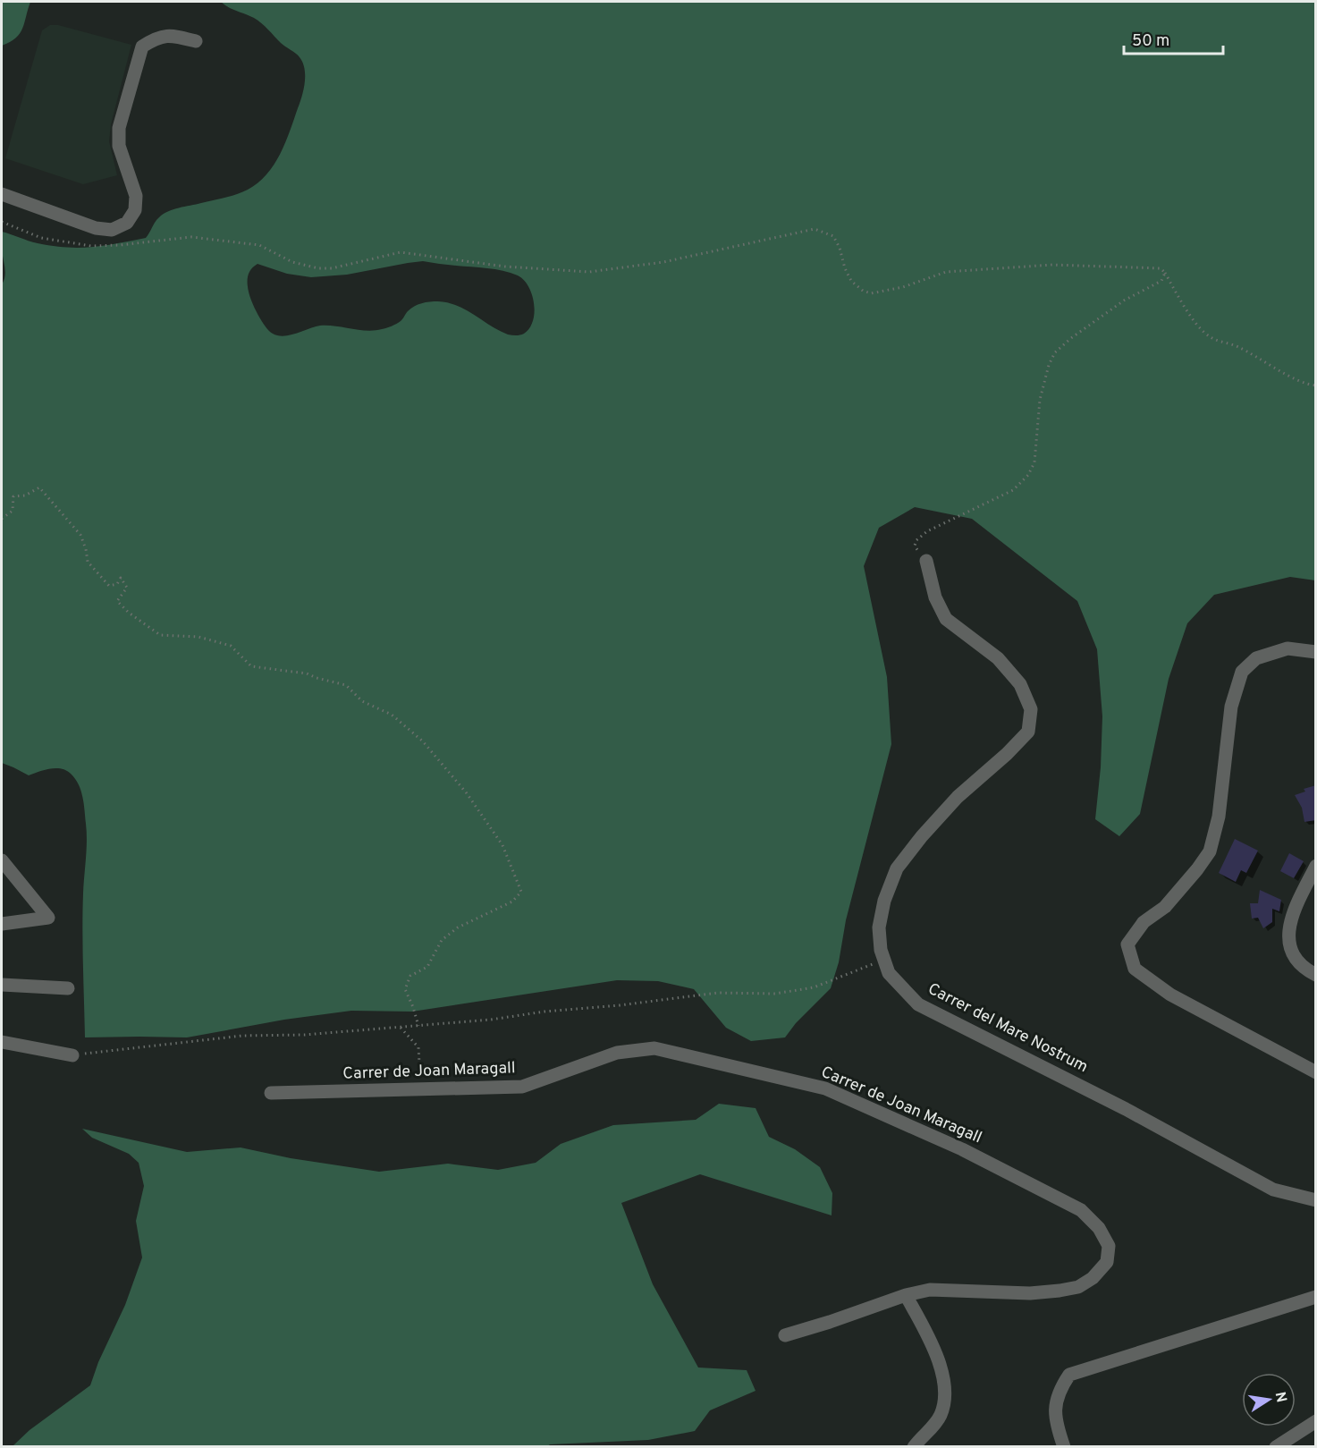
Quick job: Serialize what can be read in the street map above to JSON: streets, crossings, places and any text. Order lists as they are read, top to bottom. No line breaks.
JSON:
{"streets":{"street":["Carrer del Mare Nostrum","Carrer de Joan Maragall"]},"scale_bar":"50 m","north":"right"}
